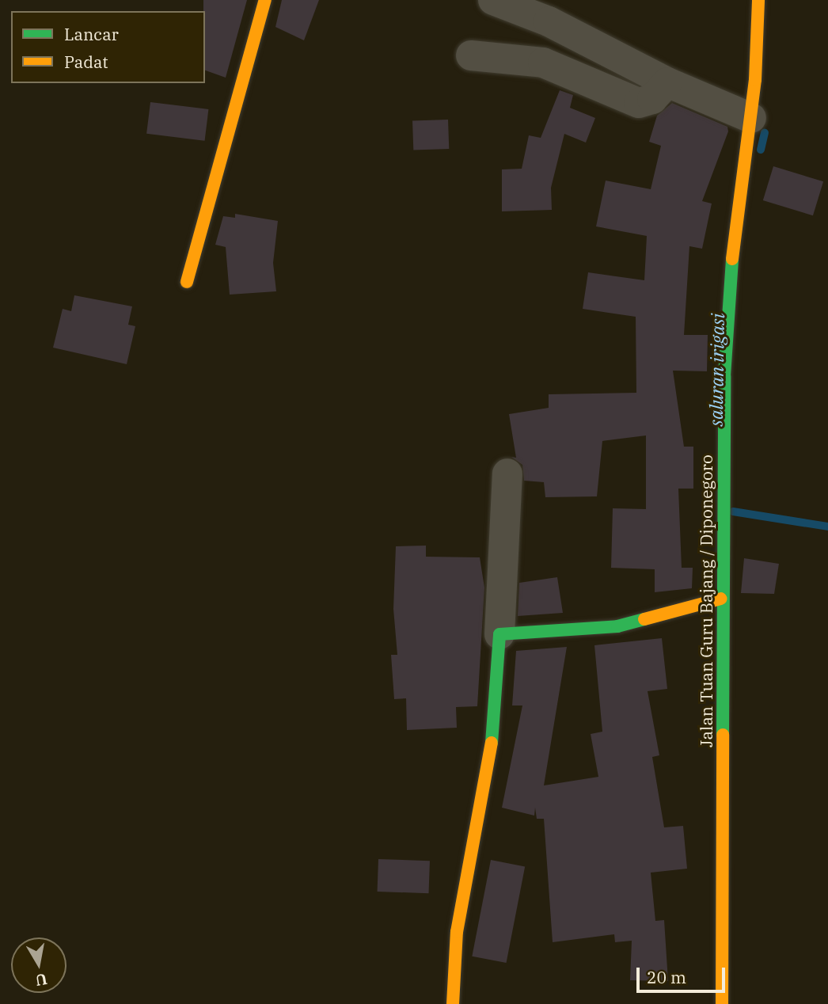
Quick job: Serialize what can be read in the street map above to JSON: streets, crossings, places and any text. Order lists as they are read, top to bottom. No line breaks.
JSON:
{"streets":{"street":["Jalan Tuan Guru Bajang / Diponegoro"]},"water":["saluran irigasi"],"legend":["Lancar","Padat"],"scale_bar":"20 m","north":"bottom"}
